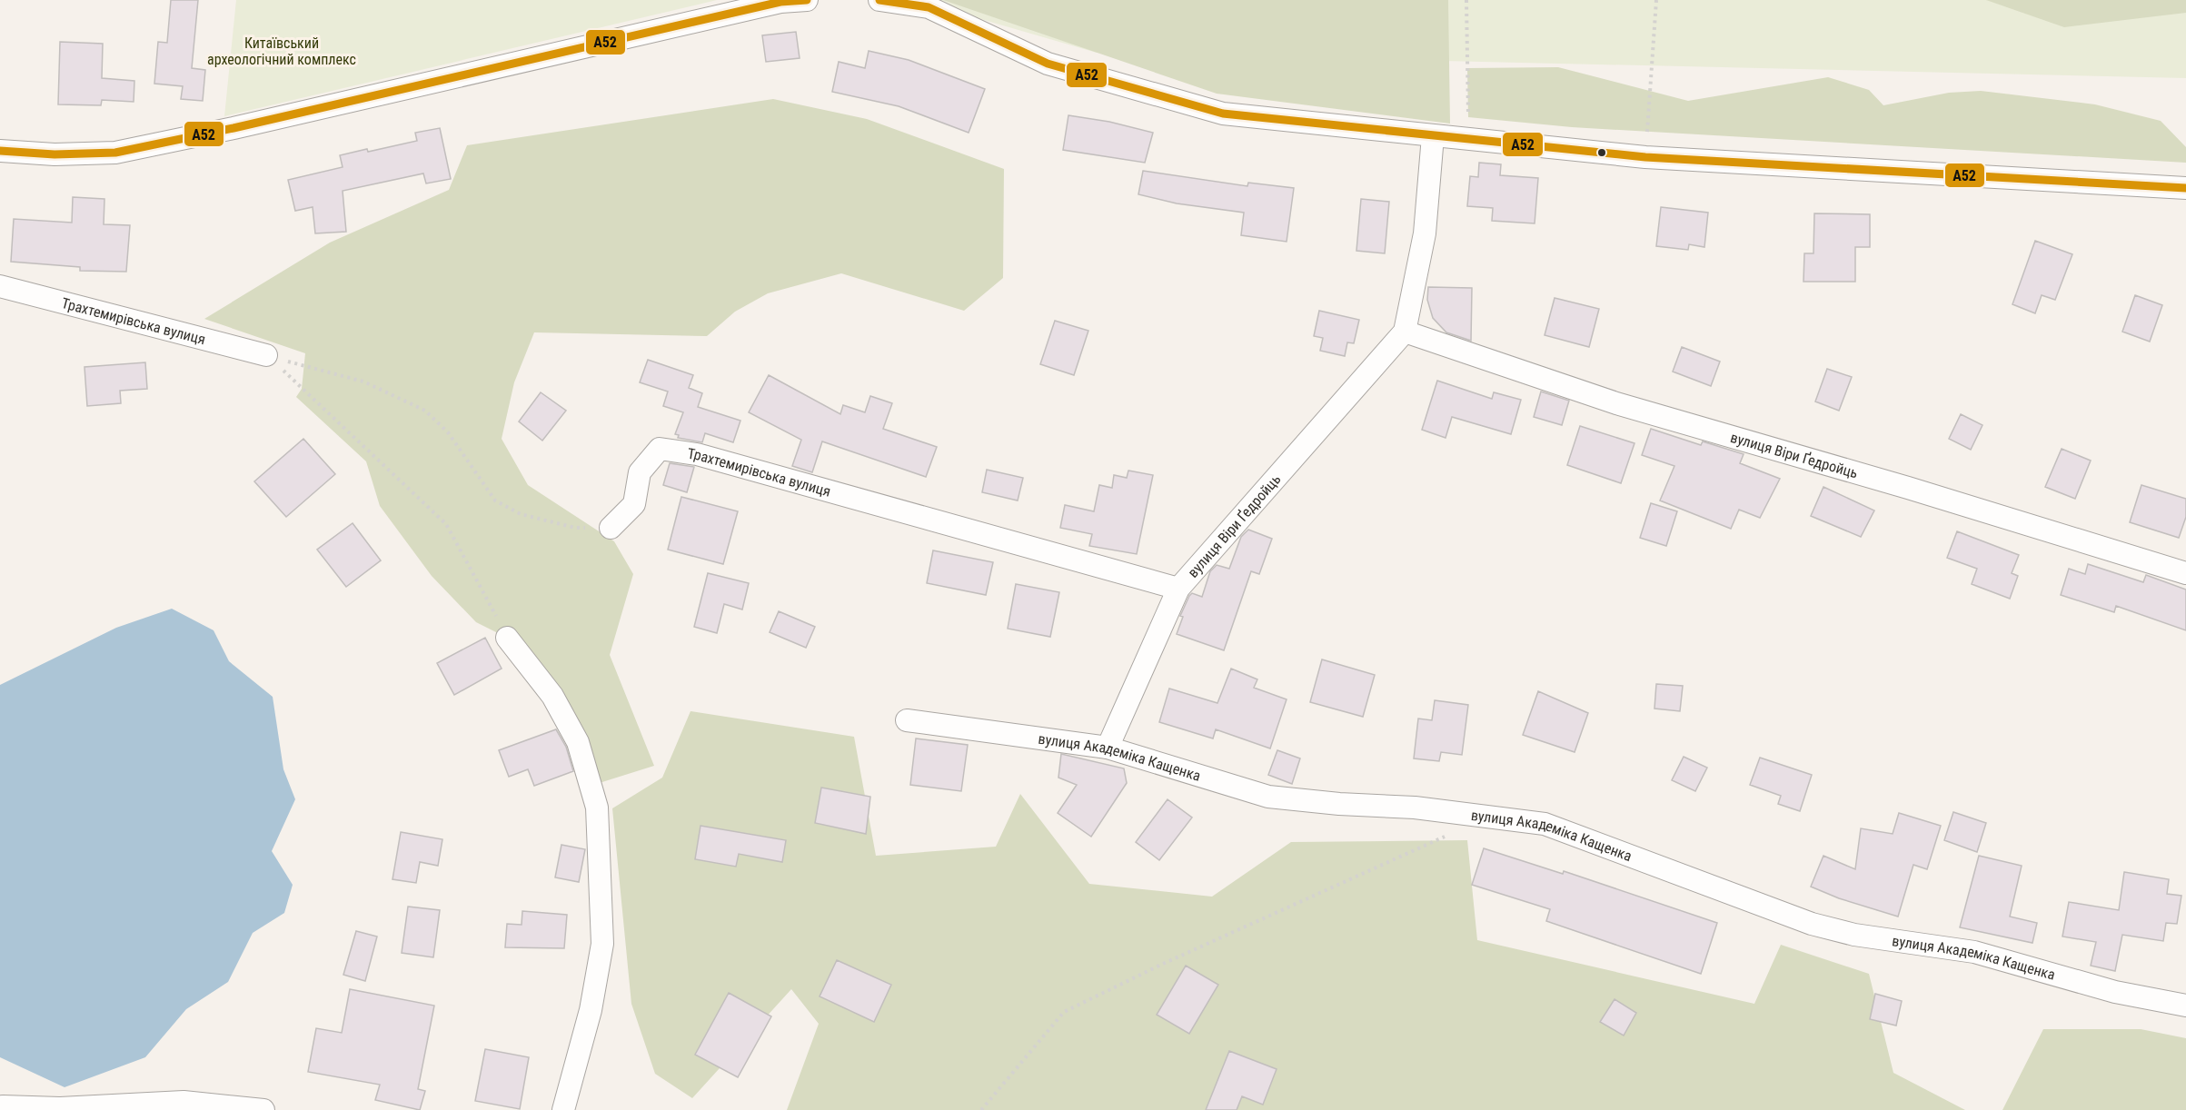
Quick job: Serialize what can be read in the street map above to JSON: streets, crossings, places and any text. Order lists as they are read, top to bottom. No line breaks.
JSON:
{"streets":{"street":["Трахтемирівська вулиця","вулиця Віри Ґедройць","вулиця Академіка Кащенка"]},"crossings":[["Трахтемирівська вулиця","вулиця Віри Ґедройць"],["вулиця Віри Ґедройць","вулиця Академіка Кащенка"]],"parks":["Китаївський археологічний комплекс"],"lines":["transit line А52"]}
